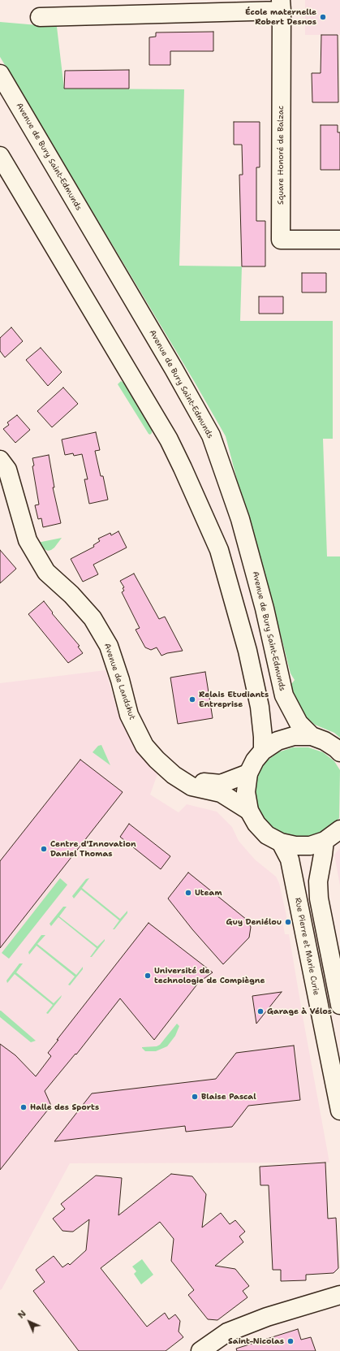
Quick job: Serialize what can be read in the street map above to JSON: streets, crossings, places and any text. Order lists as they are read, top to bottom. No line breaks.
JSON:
{"streets":{"main road":["Square Honoré de Balzac","Avenue de Bury Saint-Edmunds","Avenue de Landshut","Rue Pierre et Marie Curie"]},"places":["École maternelle Robert Desnos","Relais Etudiants Entreprise","Centre d'Innovation Daniel Thomas","Uteam","Guy Deniélou","Université de technologie de Compiègne","Garage à Vélos","Blaise Pascal","Halle des Sports","Saint-Nicolas"],"north":"top left"}
